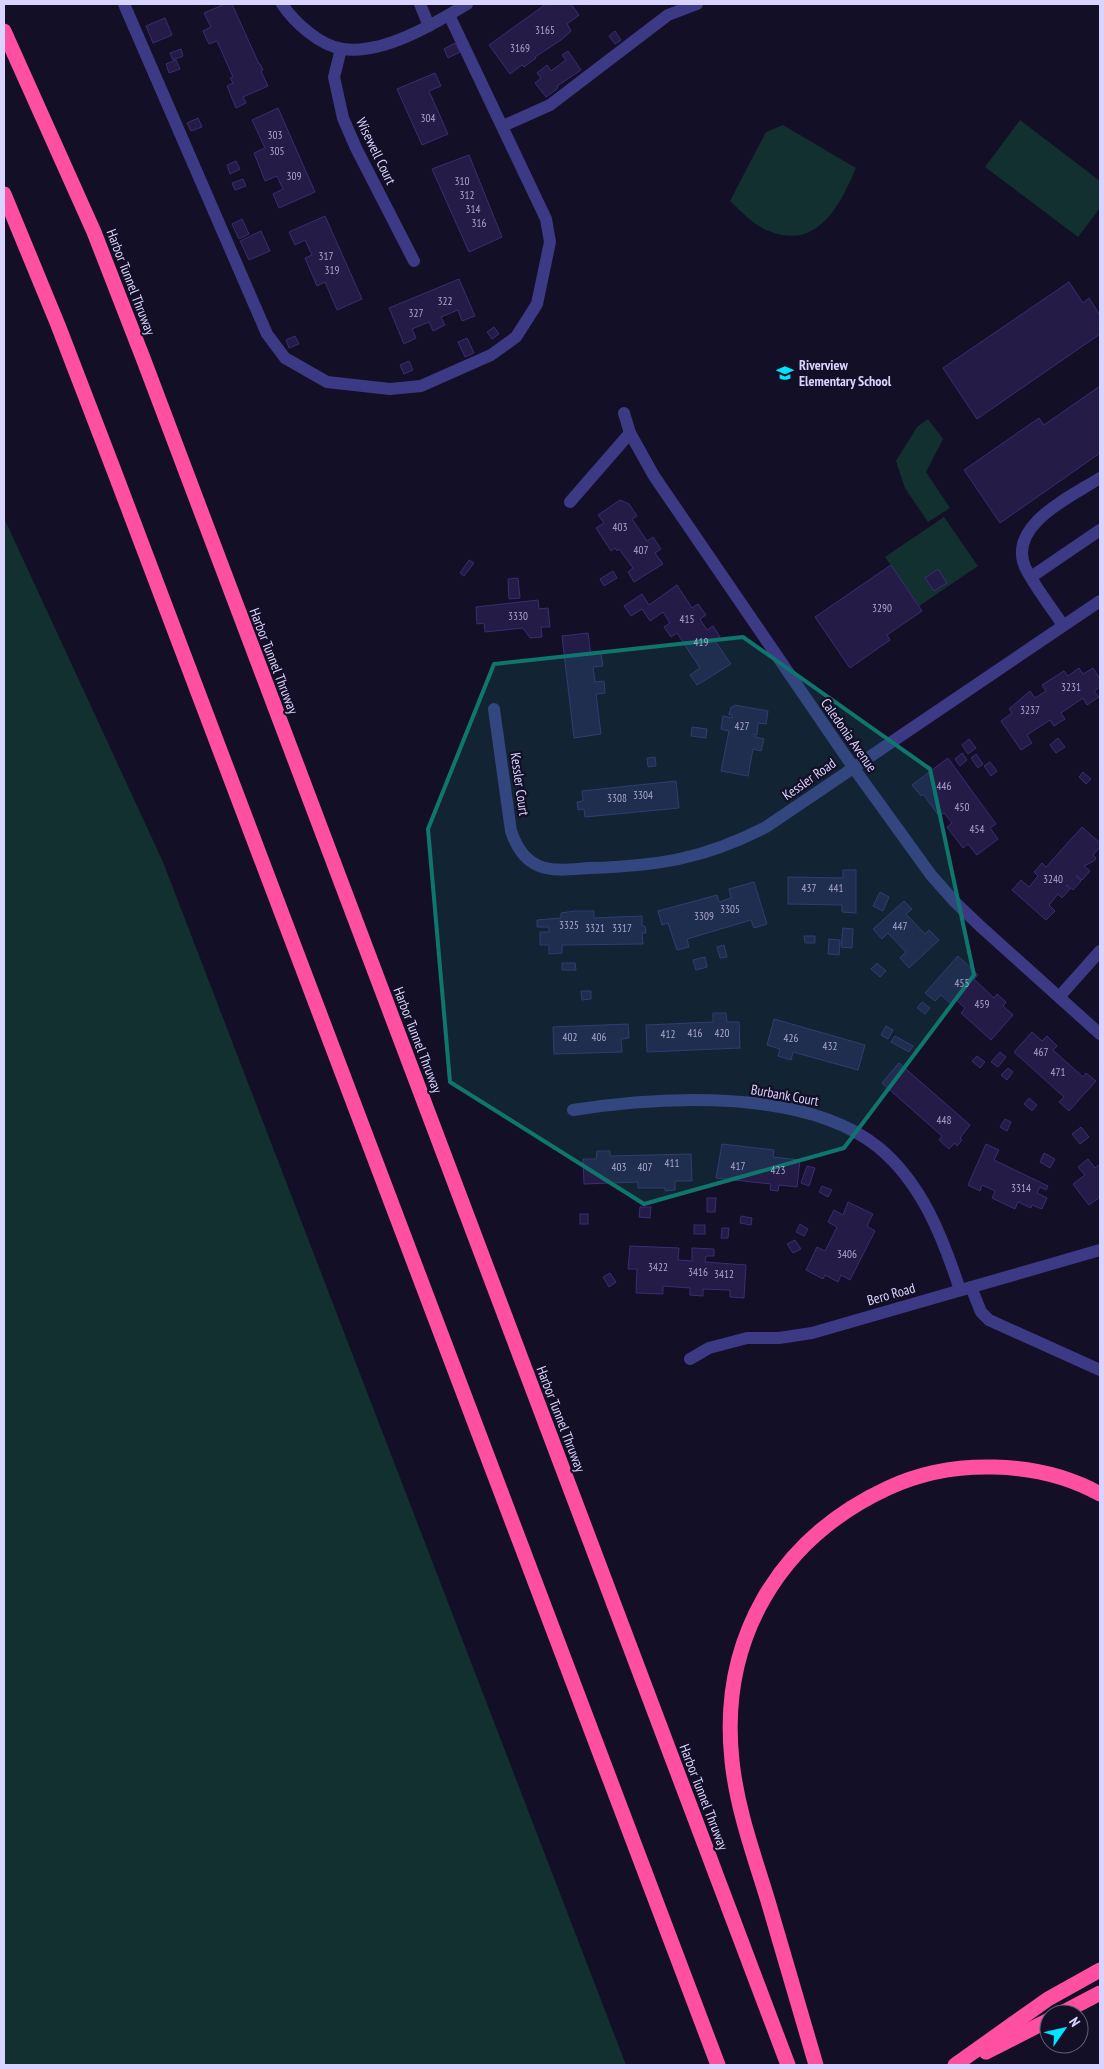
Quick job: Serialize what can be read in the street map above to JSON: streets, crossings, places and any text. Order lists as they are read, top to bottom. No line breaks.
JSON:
{"streets":{"highway":["Harbor Tunnel Thruway"],"street":["Wisewell Court","Caledonia Avenue","Kessler Road","Kessler Court","Burbank Court","Bero Road"]},"crossings":[["Caledonia Avenue","Kessler Road"],["Kessler Road","Kessler Court"],["Burbank Court","Bero Road"]],"places":{"school or university":["Riverview Elementary School"]},"house_numbers":["3165","3169","304","303","305","309","310","312","314","316","317","319","322","327","403","407","3290","3330","415","419","3231","3237","427","446","3304","3308","450","454","3240","437","441","3305","3309","3325","447","3321","3317","455","459","416","420","412","402","406","426","432","467","471","448","411","417","403","407","423","3314","3406","3422","3416","3412"],"north":"top right"}
